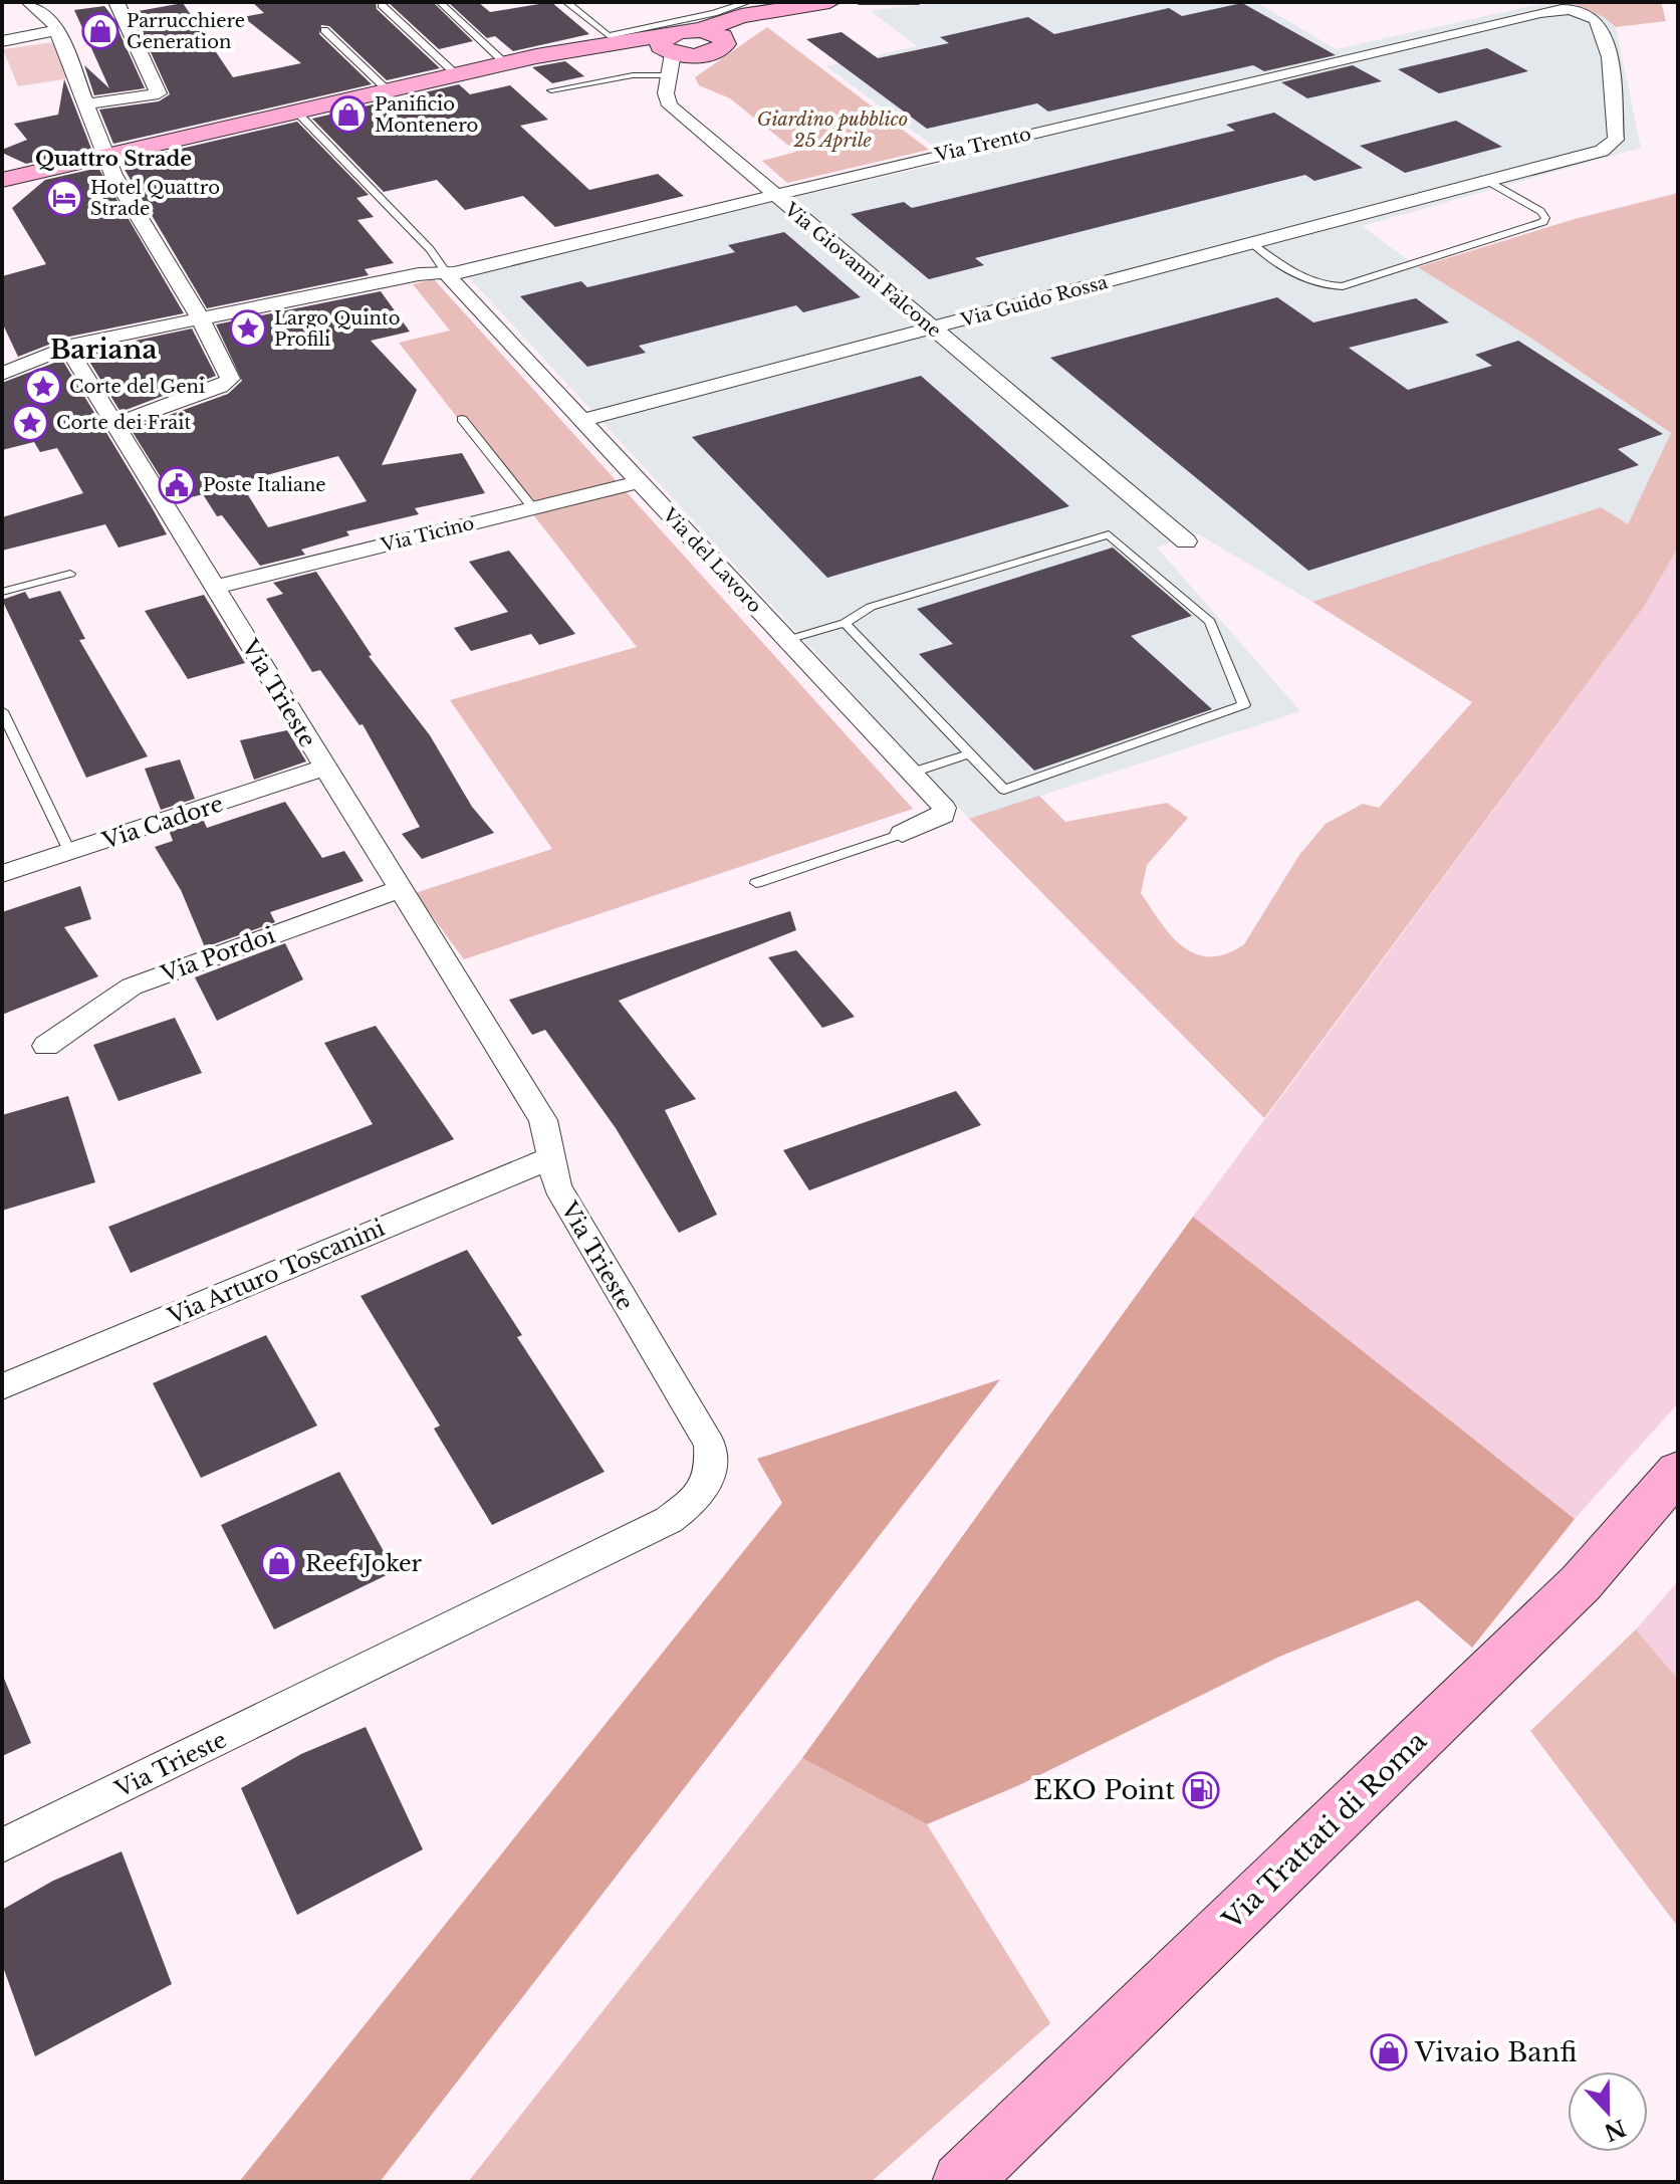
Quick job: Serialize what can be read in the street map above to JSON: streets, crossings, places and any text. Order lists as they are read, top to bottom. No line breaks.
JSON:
{"streets":{"street":["Via Trento","Via Giovanni Falcone","Via Guido Rossa","Via Ticino","Via del Lavoro","Via Trieste","Via Cadore","Via Pordoi","Via Arturo Toscanini","Via Trattati di Roma"]},"crossings":[["Via Trento","Via Giovanni Falcone"],["Via Trento","Via Guido Rossa"],["Via Trento","Via del Lavoro"],["Via Trento","Via Trieste"],["Via Giovanni Falcone","Via Guido Rossa"],["Via Guido Rossa","Via del Lavoro"],["Via Ticino","Via del Lavoro"],["Via Ticino","Via Trieste"],["Via Trieste","Via Cadore"],["Via Trieste","Via Pordoi"],["Via Trieste","Via Arturo Toscanini"]],"districts":["Quattro Strade","Bariana"],"parks":["Giardino pubblico 25 Aprile"],"places":{"shop":["Parrucchiere Generation","Panificio Montenero","Reef Joker","Vivaio Banfi"],"hotel":["Hotel Quattro Strade"],"place":["Largo Quinto Profili","Corte del Geni","Corte dei Frait"],"public building":["Poste Italiane"],"fuel station":["EKO Point"]},"north":"bottom"}
